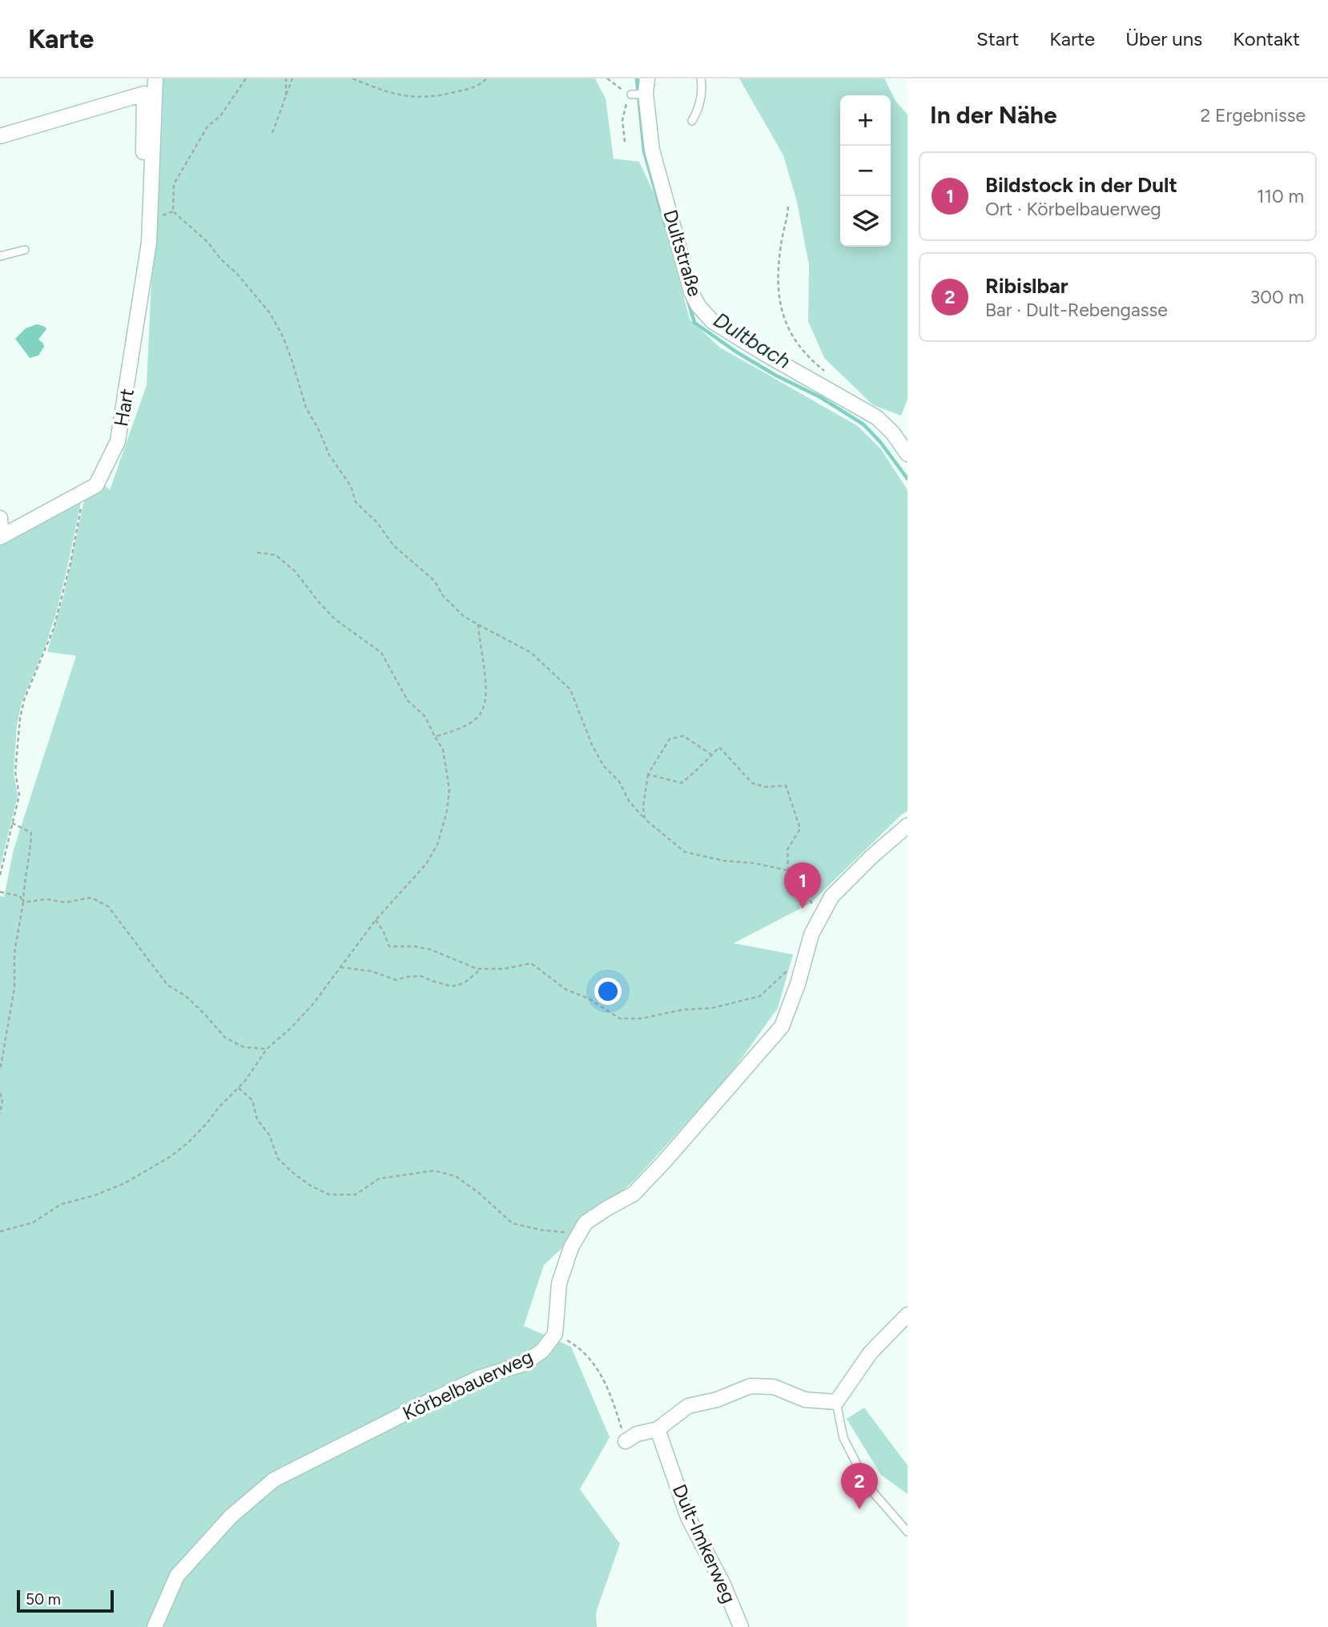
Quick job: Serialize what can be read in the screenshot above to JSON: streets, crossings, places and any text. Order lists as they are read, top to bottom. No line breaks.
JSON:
{"streets":{"street":["Dultstraße","Hart","Körbelbauerweg","Dult-Imkerweg"]},"water":["Dultbach"],"scale_bar":"50 m","page":{"header":"Karte","nav":["Start","Karte","Über uns","Kontakt"],"heading":["In der Nähe","2 Ergebnisse"],"map_buttons":["+","−"],"list":[{"mark":"1","name":"Bildstock in der Dult","note":"Ort · Körbelbauerweg","value":"110 m"},{"mark":"2","name":"Ribislbar","note":"Bar · Dult-Rebengasse","value":"300 m"}],"pins":["1","2"],"scale":"50 m"}}
